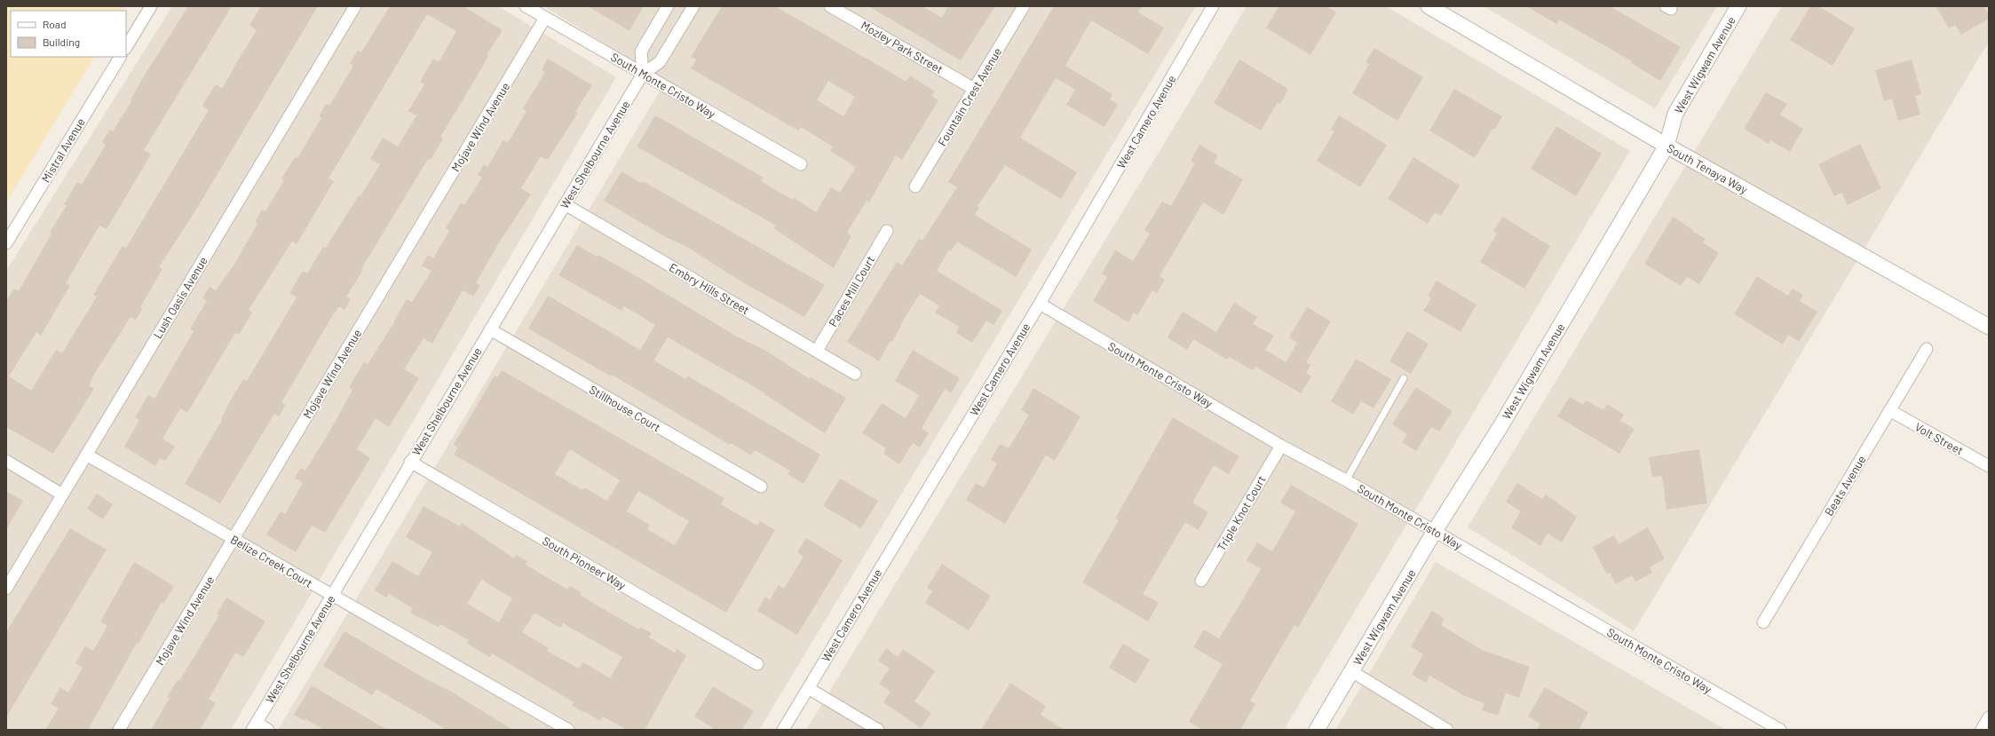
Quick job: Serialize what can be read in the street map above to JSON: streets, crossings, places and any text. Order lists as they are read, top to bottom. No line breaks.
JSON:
{"streets":{"street":["Mozley Park Street","West Wigwam Avenue","South Monte Cristo Way","Fountain Crest Avenue","West Camero Avenue","Mojave Wind Avenue","Mistral Avenue","West Shelbourne Avenue","South Tenaya Way","Embry Hills Street","Paces Mill Court","Lush Oasis Avenue","Stillhouse Court","Volt Street","Beats Avenue","Triple Knot Court","Belize Creek Court","South Pioneer Way"]},"crossings":[["Mozley Park Street","Fountain Crest Avenue"],["West Wigwam Avenue","South Monte Cristo Way"],["West Wigwam Avenue","South Tenaya Way"],["South Monte Cristo Way","West Camero Avenue"],["South Monte Cristo Way","Mojave Wind Avenue"],["South Monte Cristo Way","West Shelbourne Avenue"],["South Monte Cristo Way","Triple Knot Court"],["Mojave Wind Avenue","Belize Creek Court"],["West Shelbourne Avenue","Embry Hills Street"],["West Shelbourne Avenue","Stillhouse Court"],["West Shelbourne Avenue","Belize Creek Court"],["West Shelbourne Avenue","South Pioneer Way"],["Embry Hills Street","Paces Mill Court"],["Lush Oasis Avenue","Belize Creek Court"],["Volt Street","Beats Avenue"]],"legend":["Road","Building"]}
